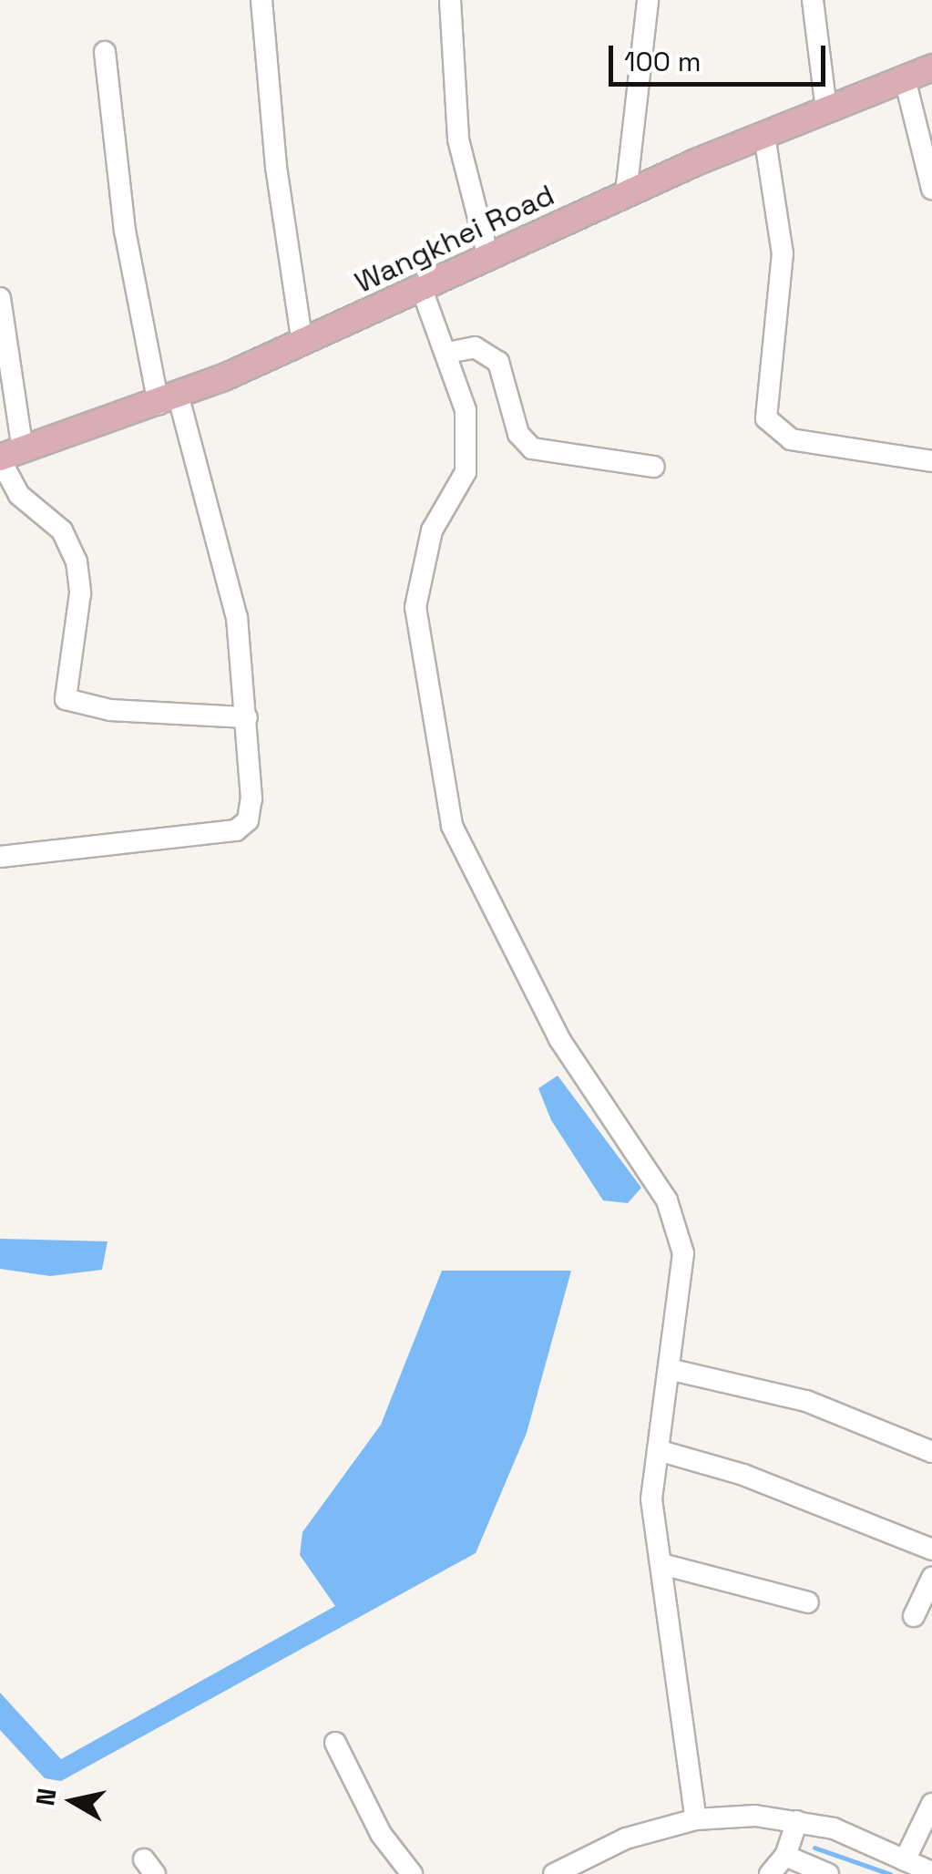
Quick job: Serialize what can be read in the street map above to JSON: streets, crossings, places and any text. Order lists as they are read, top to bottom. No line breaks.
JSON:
{"streets":{"main road":["Wangkhei Road"]},"scale_bar":"100 m","north":"left"}
